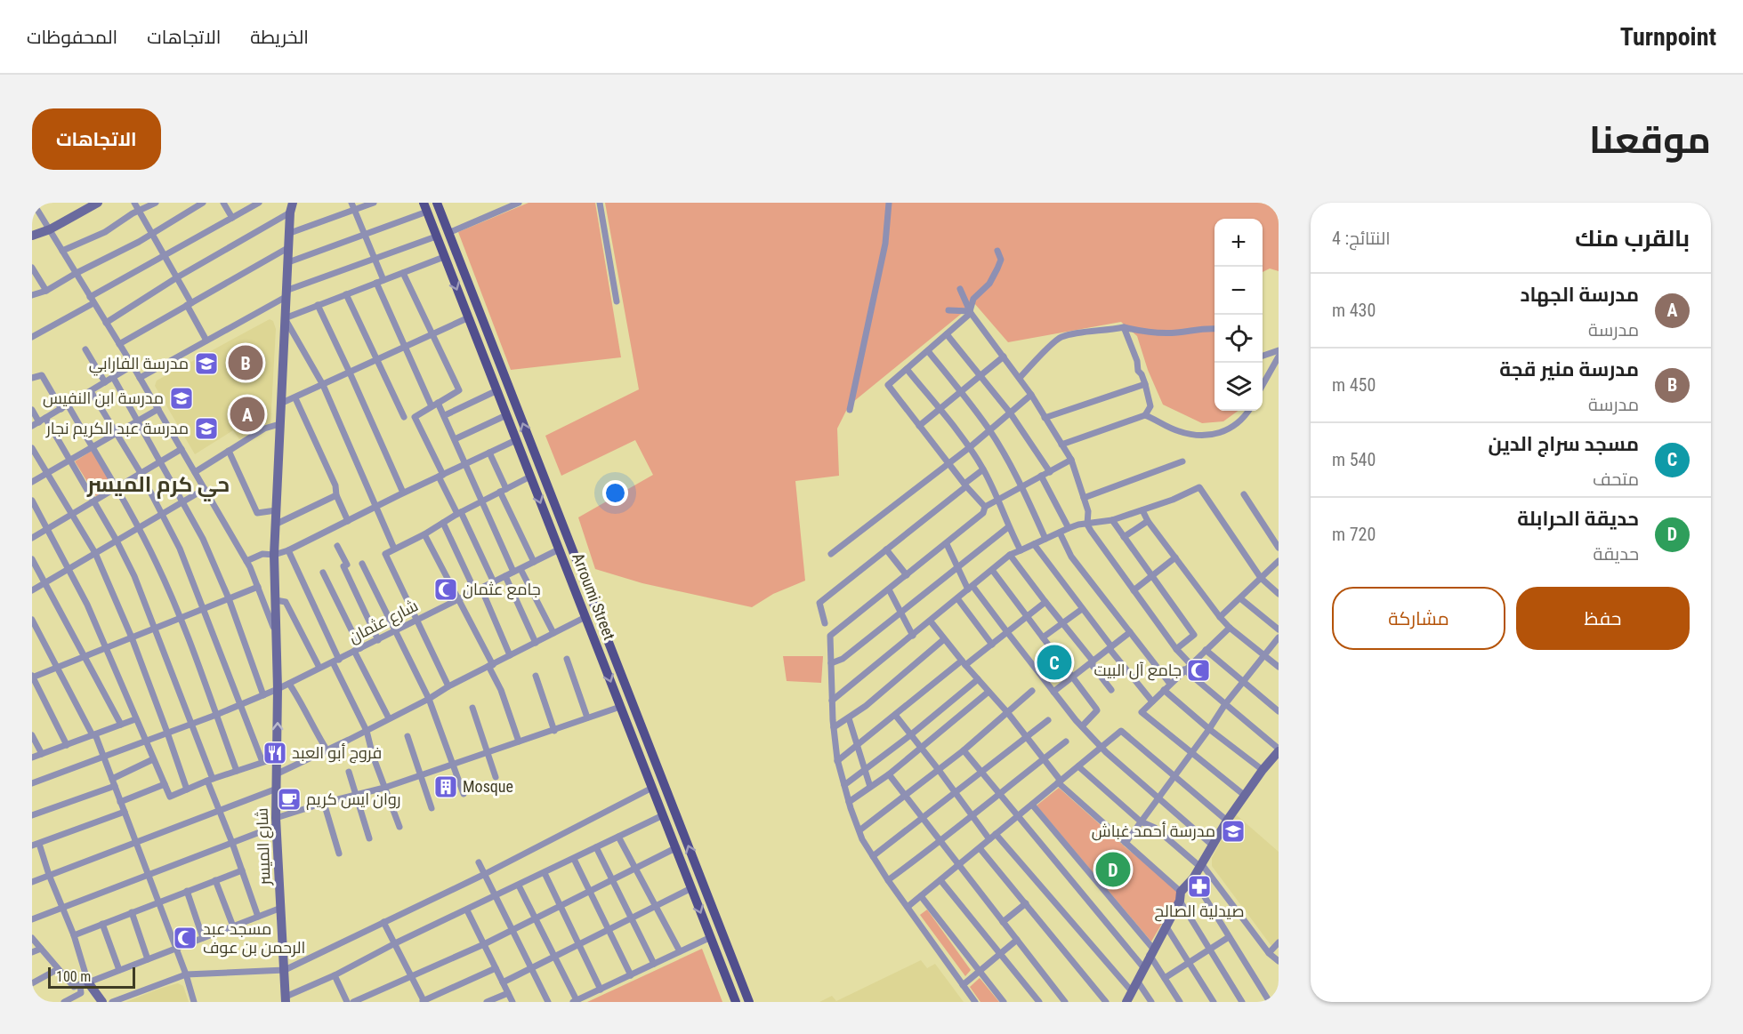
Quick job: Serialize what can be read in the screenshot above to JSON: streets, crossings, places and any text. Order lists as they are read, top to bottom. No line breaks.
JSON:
{"streets":{"main road":["Arroumi Street","شارع الميسر"],"street":["شارع عثمان"]},"crossings":[["Arroumi Street","شارع عثمان"],["شارع عثمان","شارع الميسر"]],"districts":["حي كرم الميسر"],"places":{"school or university":["مدرسة الفارابي","مدرسة ابن النفيس","مدرسة عبد الكريم نجار","مدرسة أحمد غباش"],"mosque":["جامع عثمان","جامع آل البيت","مسجد عبد الرحمن بن عوف"],"restaurant":["فروج أبو العبد"],"building":["Mosque"],"cafe":["روان ايس كريم"],"pharmacy":["صيدلية الصالح"]},"scale_bar":"100 m","page":{"header":"Turnpoint","nav":["الخريطة","الاتجاهات","المحفوظات"],"title":"موقعنا","buttons":["الاتجاهات",["حفظ","مشاركة"]],"heading":["بالقرب منك","النتائج: 4"],"map_buttons":["+","−"],"list":[{"mark":"A","name":"مدرسة الجهاد","note":"مدرسة","value":"430 m"},{"mark":"B","name":"مدرسة منير قجة","note":"مدرسة","value":"450 m"},{"mark":"C","name":"مسجد سراج الدين","note":"متحف","value":"540 m"},{"mark":"D","name":"حديقة الحرابلة","note":"حديقة","value":"720 m"}],"pins":["B","A","C","D"],"scale":"100 m"}}
